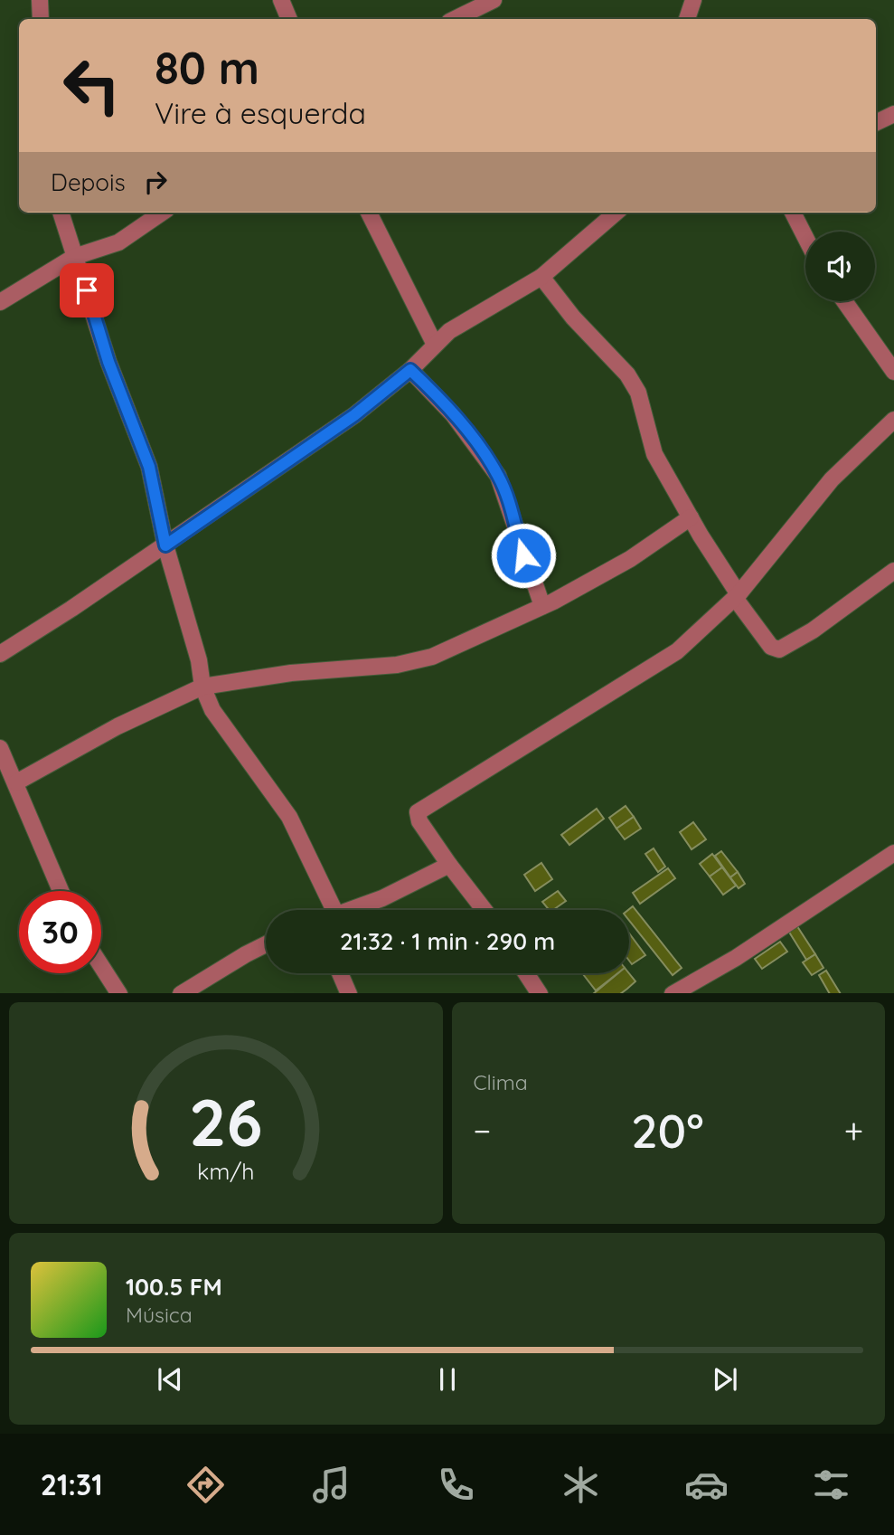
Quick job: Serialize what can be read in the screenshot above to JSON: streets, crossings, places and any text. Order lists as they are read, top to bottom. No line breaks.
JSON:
{"page":{"turn":["80 m","Vire à esquerda"],"then":"Depois","limit":"30","trip":"21:32 · 1 min · 290 m","tile":"Clima","heat":["−","20°","+"],"song":["100.5 FM","Música"],"tabs":"21:31","gauge":["26","km/h"]}}
